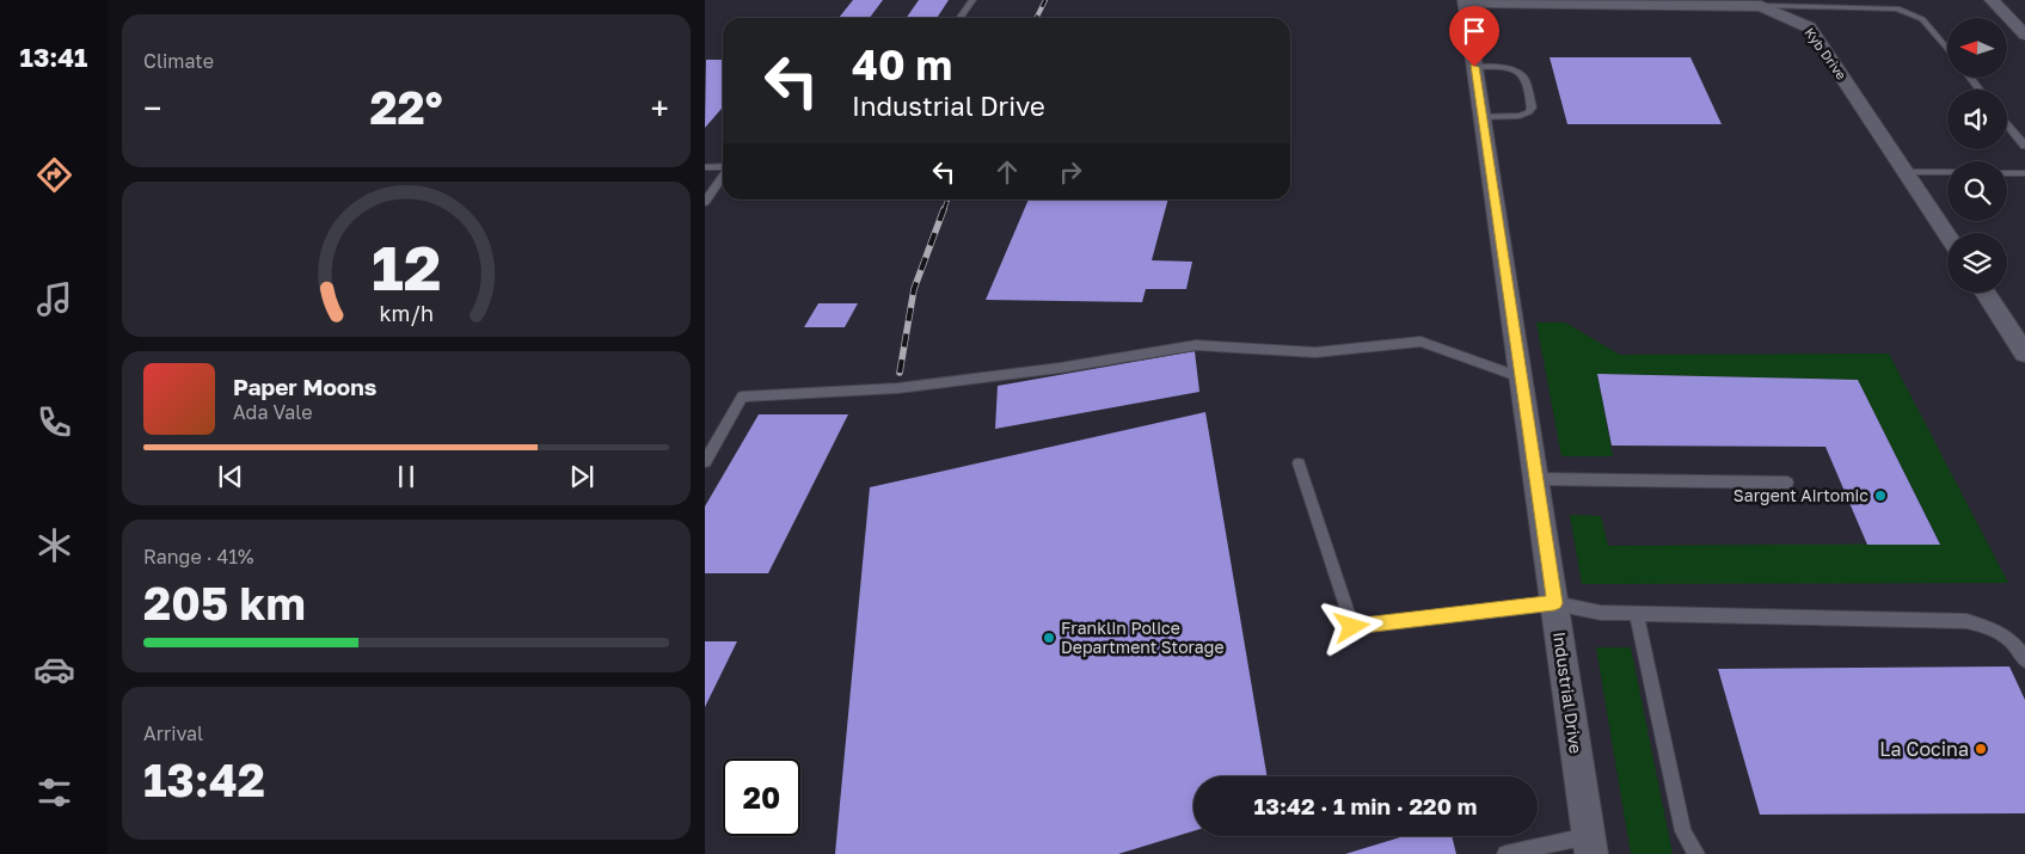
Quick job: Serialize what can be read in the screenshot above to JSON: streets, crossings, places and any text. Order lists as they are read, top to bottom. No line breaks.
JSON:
{"streets":{"street":["Kyb Drive","Industrial Drive"]},"crossings":[["Kyb Drive","Industrial Drive"]],"places":["Sargent Airtomic","Franklin Police Department Storage","La Cocina"],"north":"left","page":{"tabs":"13:41","tile":["Climate",["Range · 41%","205 km"],["Arrival","13:42"]],"turn":["40 m","Industrial Drive"],"heat":["−","22°","+"],"song":["Paper Moons","Ada Vale"],"limit":"20","trip":"13:42 · 1 min · 220 m","gauge":["12","km/h"]}}
